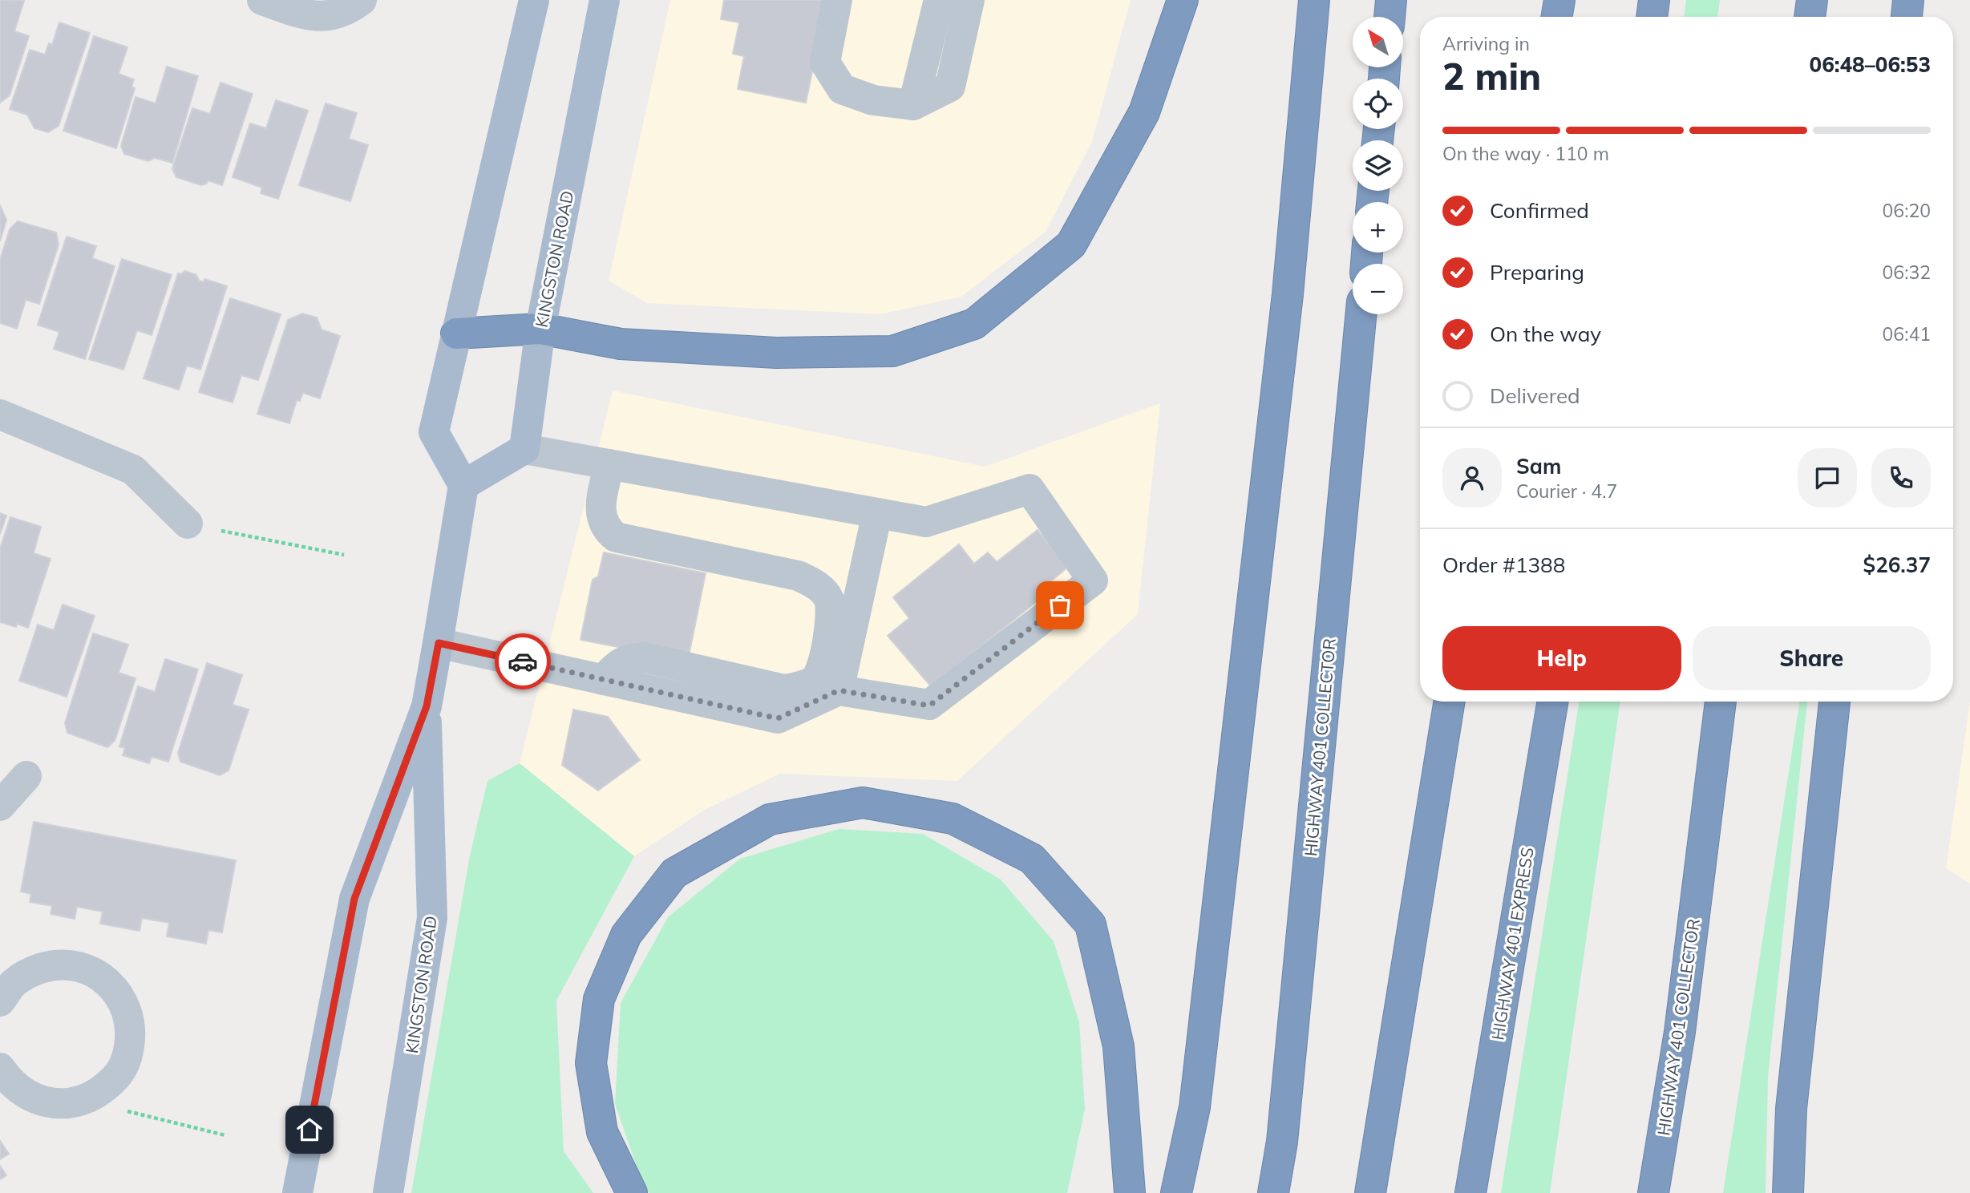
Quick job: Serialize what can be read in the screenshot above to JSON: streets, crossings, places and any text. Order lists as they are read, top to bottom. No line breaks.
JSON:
{"streets":{"highway":["HIGHWAY 401 COLLECTOR","HIGHWAY 401 EXPRESS"],"main road":["KINGSTON ROAD"]},"north":"top left","page":{"map_buttons":["+","−"],"heading":["2 min","Arriving in","06:48–06:53"],"panel":["Sam","Courier · 4.7","Order #1388","$26.37"],"bar":"On the way · 110 m","list":[["Confirmed","06:20"],["Preparing","06:32"],["On the way","06:41"],"Delivered"],"buttons":["Help","Share"]}}
